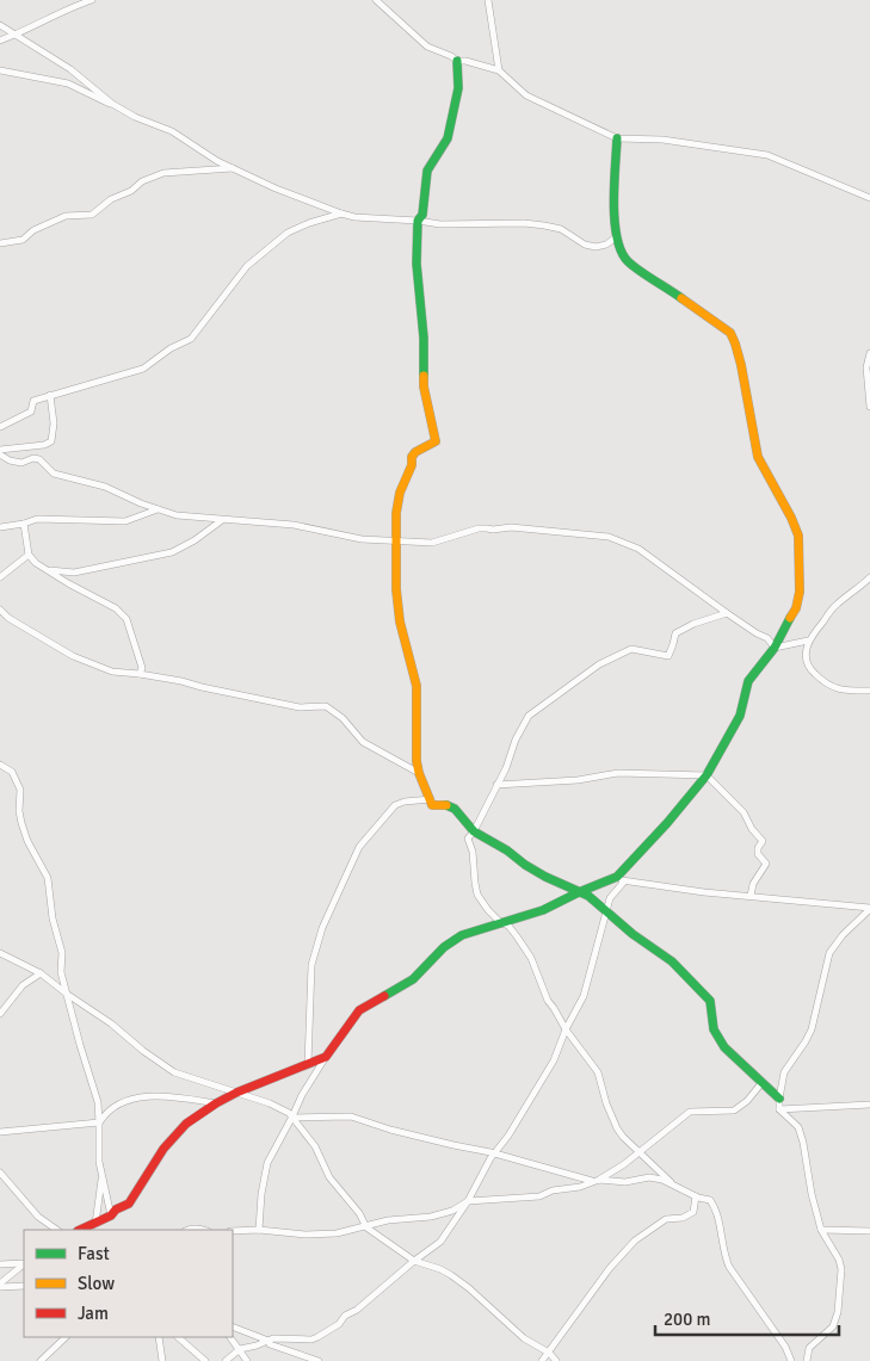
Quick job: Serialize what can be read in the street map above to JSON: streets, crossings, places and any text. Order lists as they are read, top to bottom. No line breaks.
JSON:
{"legend":["Fast","Slow","Jam"],"scale_bar":"200 m"}
